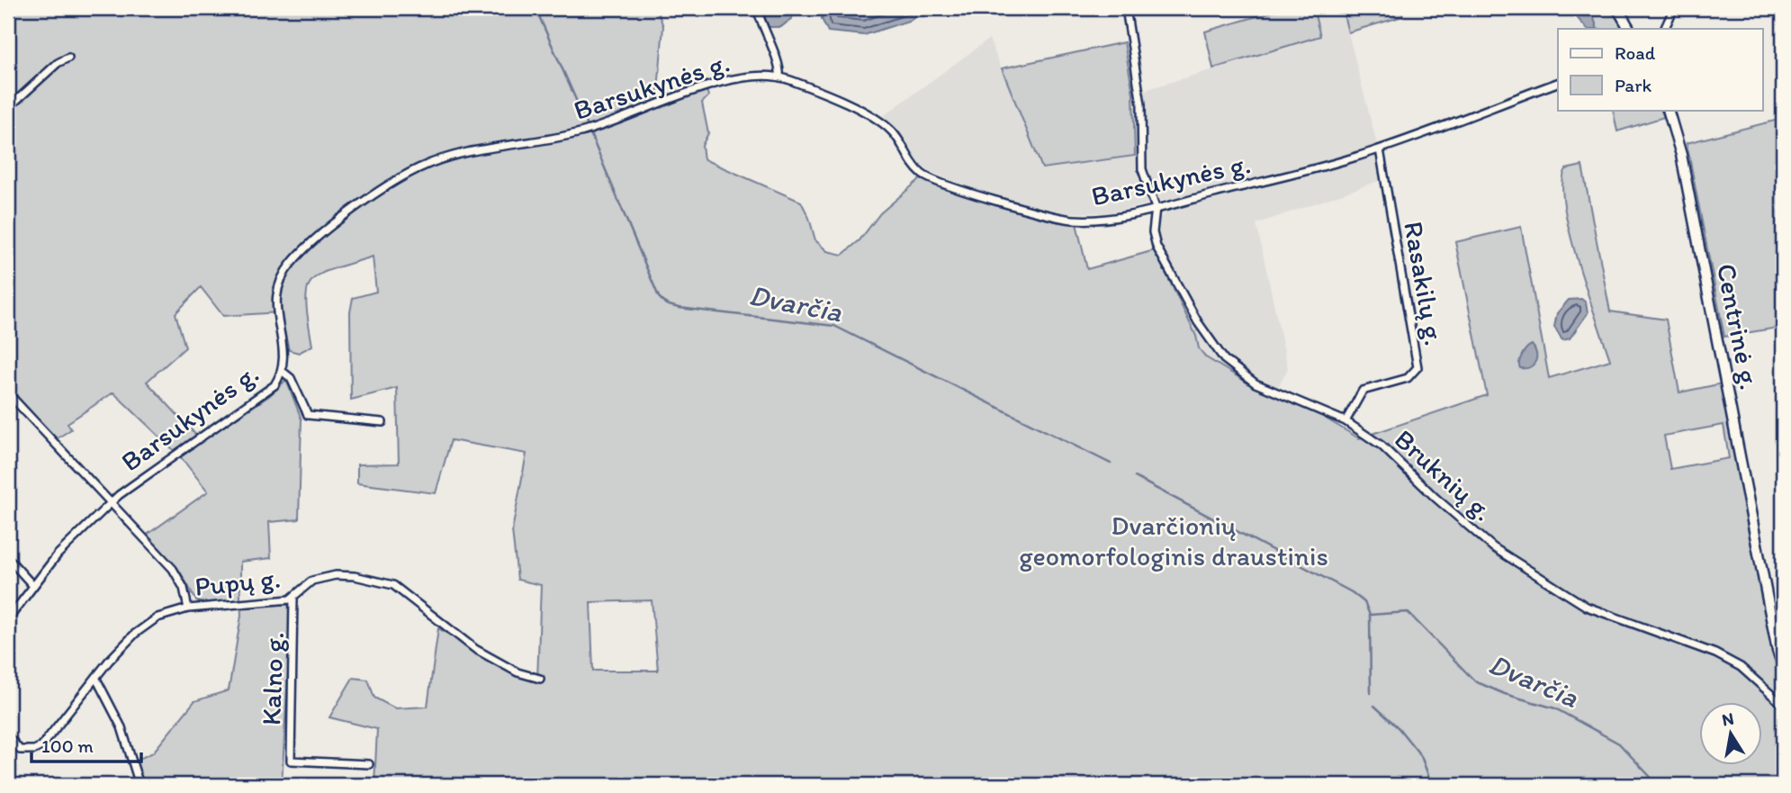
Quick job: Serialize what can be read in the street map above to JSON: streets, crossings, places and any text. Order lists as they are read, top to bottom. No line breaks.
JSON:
{"streets":{"main road":["Centrinė g."],"street":["Barsukynės g.","Rasakilų g.","Bruknių g.","Pupų g.","Kalno g."]},"crossings":[["Barsukynės g.","Rasakilų g."],["Barsukynės g.","Bruknių g."],["Rasakilų g.","Bruknių g."],["Pupų g.","Kalno g."]],"water":["Dvarčia"],"parks":["Dvarčionių geomorfologinis draustinis"],"legend":["Road","Park"],"scale_bar":"100 m","north":"top"}
